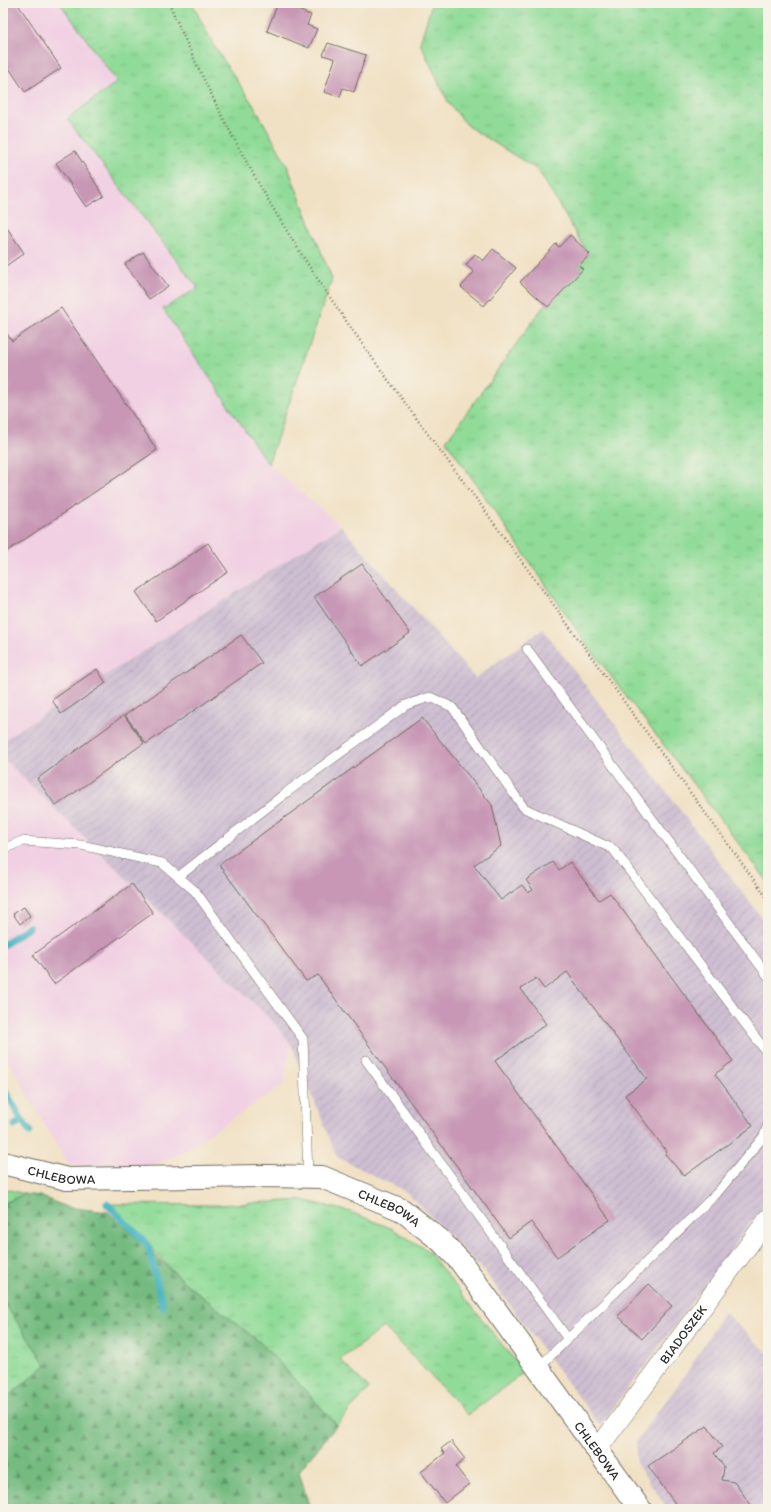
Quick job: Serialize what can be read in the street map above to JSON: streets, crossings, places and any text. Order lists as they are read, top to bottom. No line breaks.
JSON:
{"streets":{"street":["CHLEBOWA","BIADOSZEK"]},"crossings":[["CHLEBOWA","BIADOSZEK"]]}
